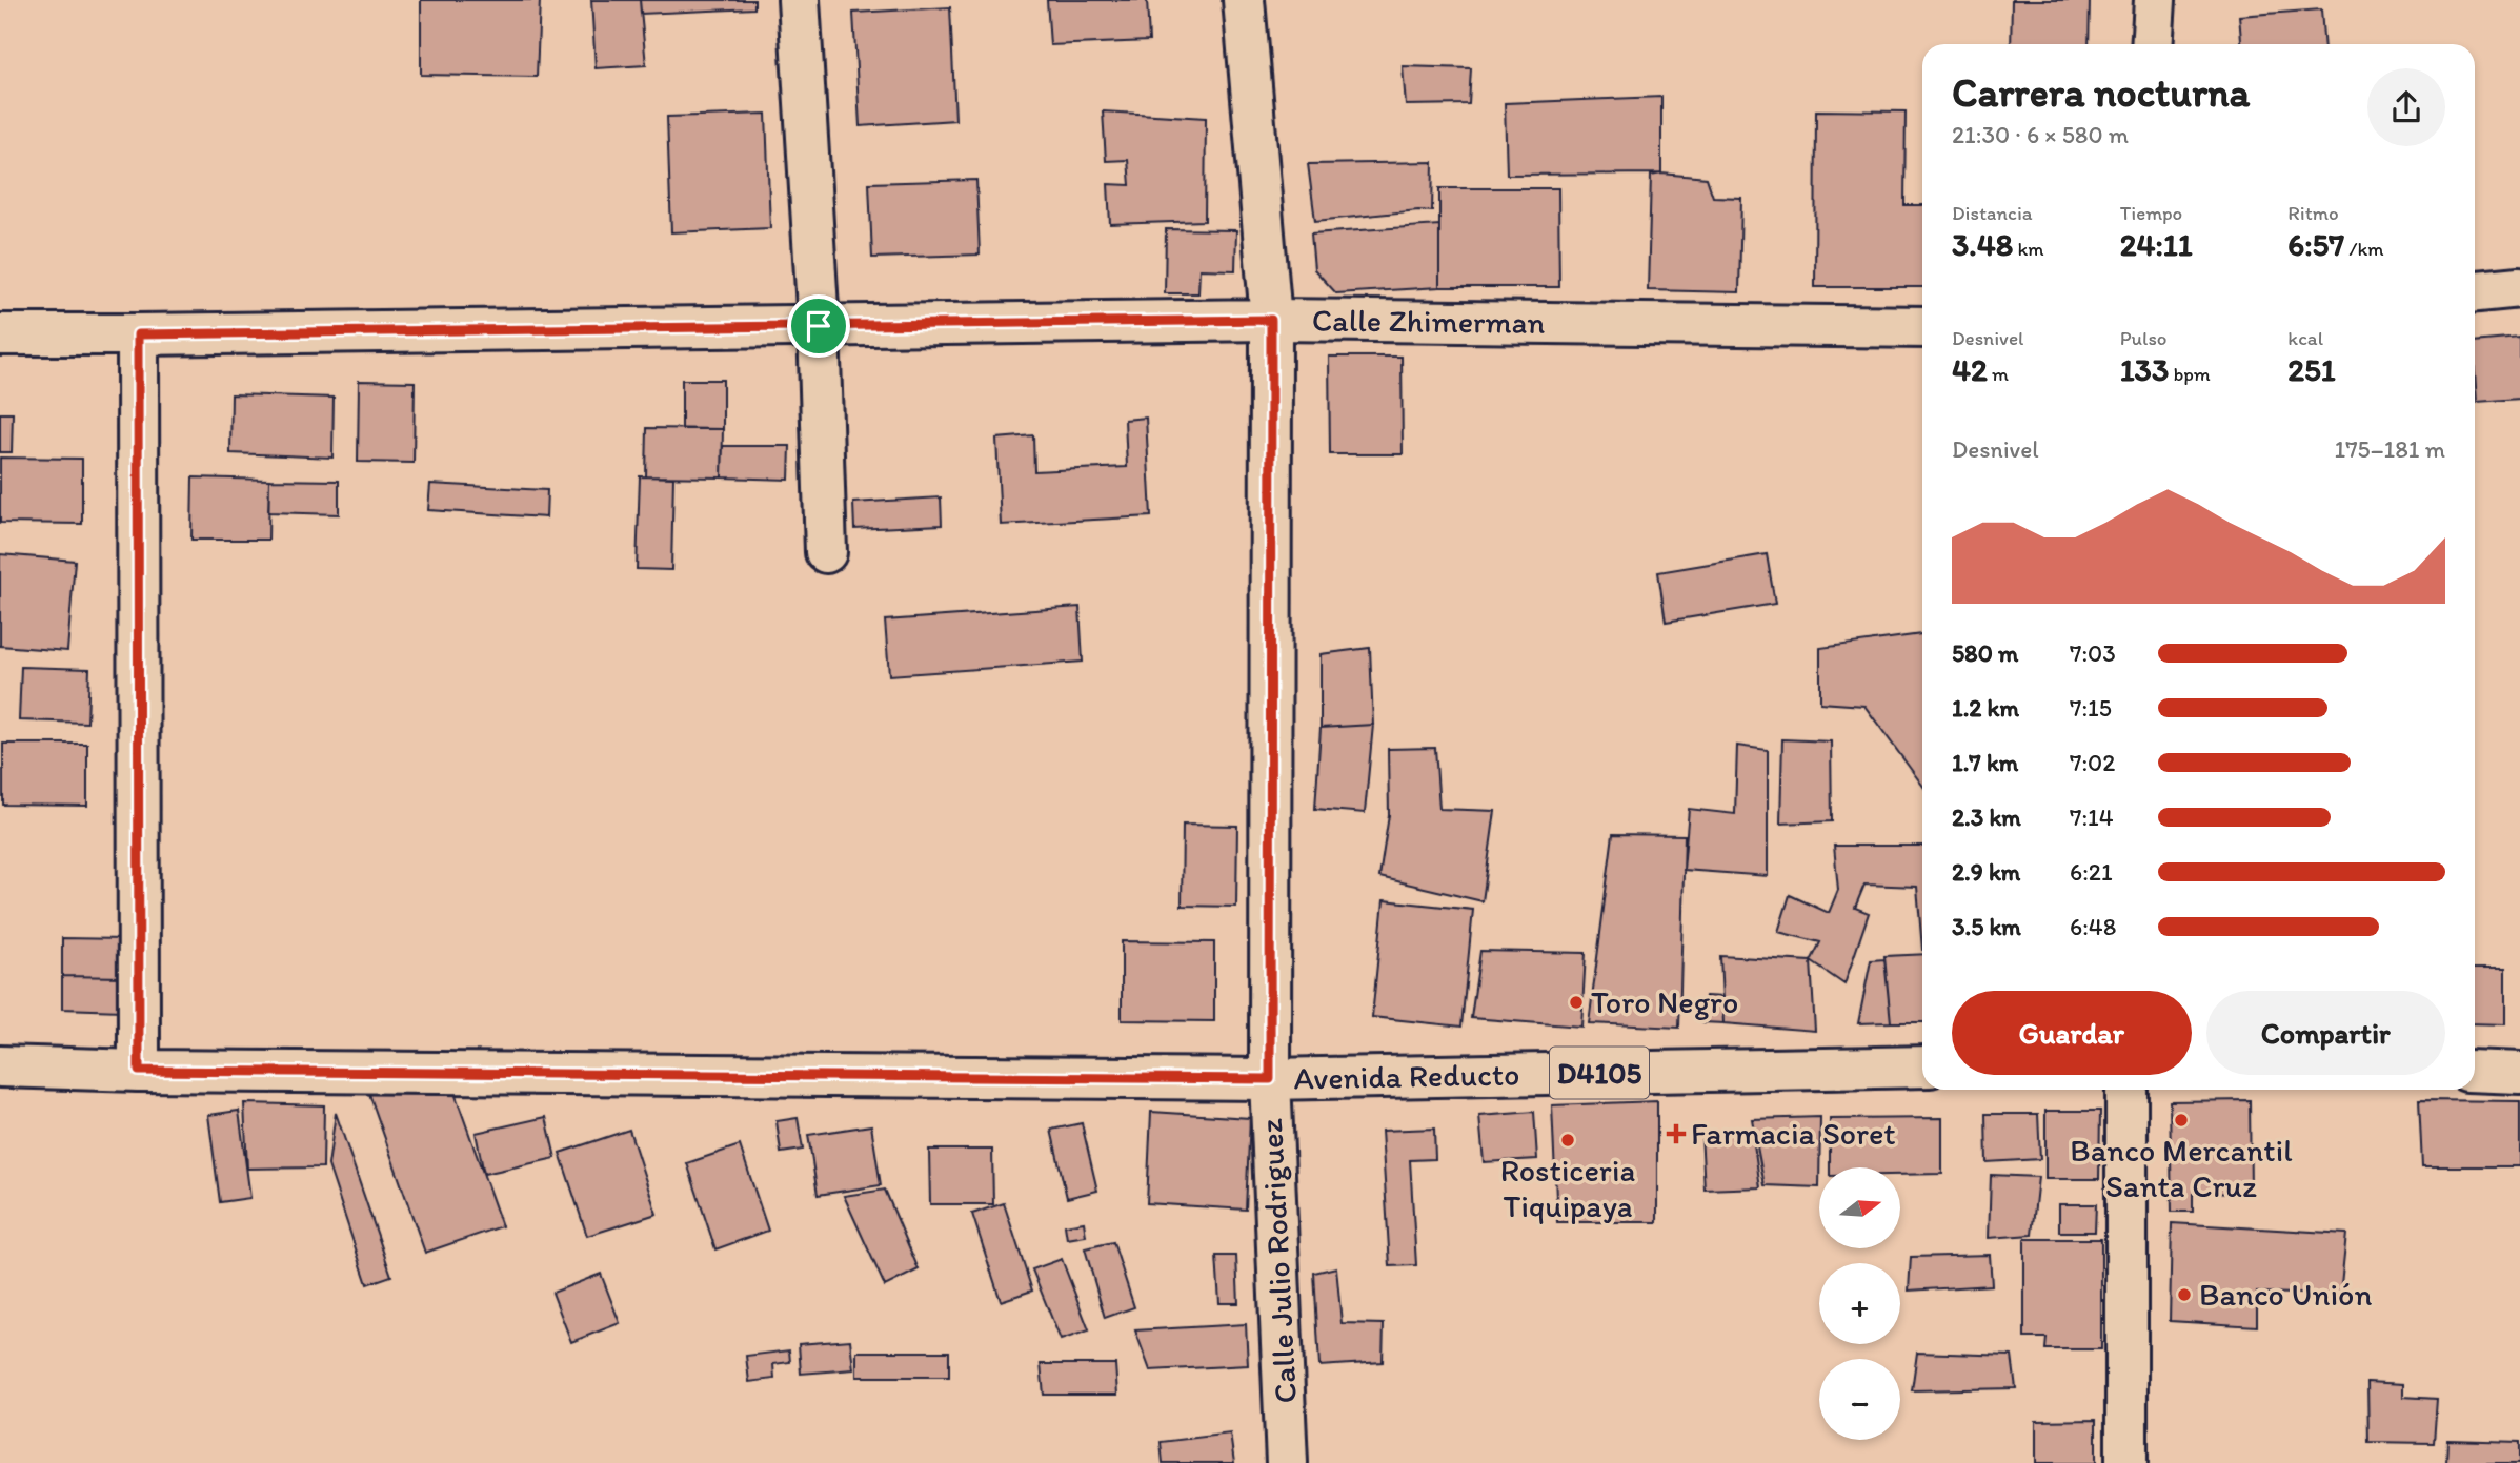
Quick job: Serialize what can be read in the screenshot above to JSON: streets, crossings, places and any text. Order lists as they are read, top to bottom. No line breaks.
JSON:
{"streets":{"main road":["Calle Zhimerman","D4105","Avenida Reducto","Calle Julio Rodriguez"]},"crossings":[["Calle Zhimerman","Calle Julio Rodriguez"],["Avenida Reducto","Calle Julio Rodriguez"]],"places":{"other":["Toro Negro","Banco Mercantil Santa Cruz","Rosticeria Tiquipaya","Banco Unión"],"health":["Farmacia Soret"]},"north":"right","page":{"heading":["Carrera nocturna","21:30 · 6 × 580 m"],"stats":[["Distancia","3.48 km"],["Tiempo","24:11"],["Ritmo","6:57 /km"],["Desnivel","42 m"],["Pulso","133 bpm"],["kcal","251"]],"chart":["Desnivel","175–181 m"],"list":[{"name":"580 m","note":"7:03"},{"name":"1.2 km","note":"7:15"},{"name":"1.7 km","note":"7:02"},{"name":"2.3 km","note":"7:14"},{"name":"2.9 km","note":"6:21"},{"name":"3.5 km","note":"6:48"}],"buttons":["Guardar","Compartir"],"map_buttons":["+","−"]}}
